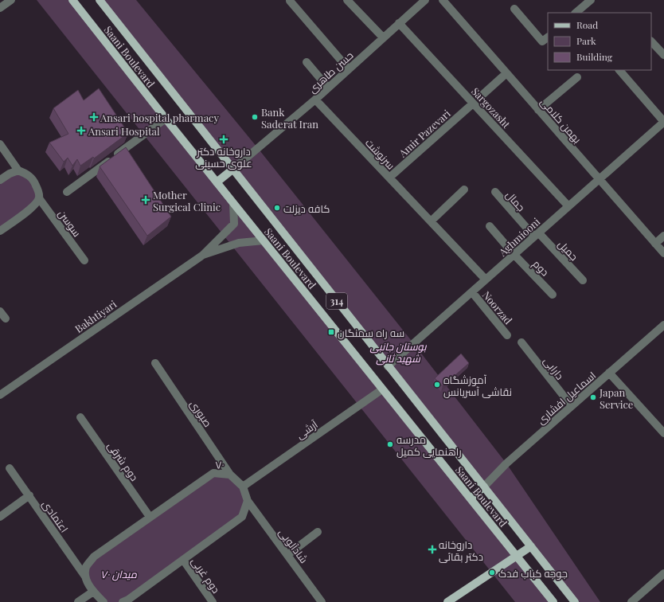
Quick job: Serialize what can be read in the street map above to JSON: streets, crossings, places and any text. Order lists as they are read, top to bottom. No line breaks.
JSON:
{"streets":{"main road":["Saani Boulevard","314"],"street":["حسن طاهری","Sargozasht","بهمن کلامی","Amir Pazevari","سرنوشت","جمال","سوسن","Aghmiooni","جمیل","دوم","Noorzad","Bakhtiyari","دارابی","اسماعیل افشاری","صبوری","آرشی","دوم شرقی","۷۰","اعتمادی","شادآلویی","دوم غربی"]},"crossings":[["Saani Boulevard","حسن طاهری"],["Saani Boulevard","Aghmiooni"],["Saani Boulevard","اسماعیل افشاری"],["Saani Boulevard","آرشی"],["حسن طاهری","Sargozasht"],["حسن طاهری","سرنوشت"],["Sargozasht","Amir Pazevari"],["Sargozasht","Aghmiooni"],["بهمن کلامی","Aghmiooni"],["Amir Pazevari","سرنوشت"],["سرنوشت","Aghmiooni"],["جمال","Aghmiooni"],["جمال","جمیل"],["Aghmiooni","جمیل"],["Aghmiooni","دوم"],["Aghmiooni","Noorzad"],["دارابی","اسماعیل افشاری"],["صبوری","۷۰"],["آرشی","۷۰"],["دوم شرقی","۷۰"],["۷۰","اعتمادی"],["۷۰","شادآلویی"]],"parks":["بوستان جانبی شهید ثانی","میدان ۷۰"],"places":{"health":["Ansari hospital pharmacy","Ansari Hospital","داروخانه دکتر علوی حسینی","Mother Surgical Clinic","داروخانه دکتر بقائی"],"other":["Bank Saderat Iran","کافه دیزلت","آموزشگاه نقاشی آسریانس","Japan Service","مدرسه راهنمایی کمیل","جوجه کباب فدک"],"transit":["سه راه سمنگان"]},"legend":["Road","Park","Building"]}
